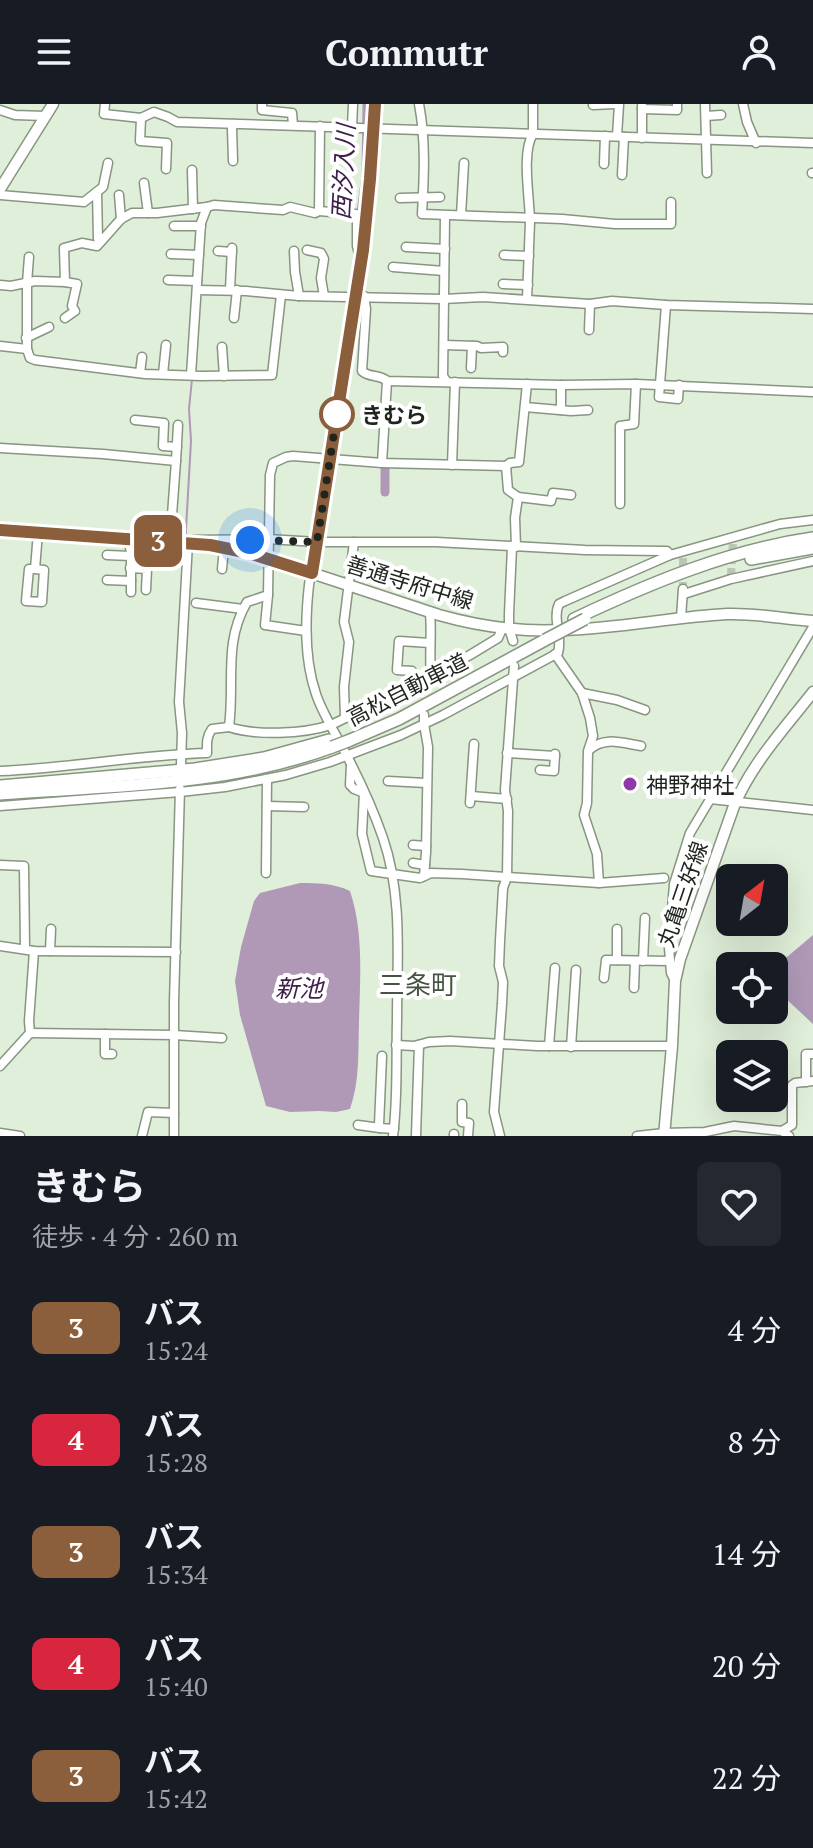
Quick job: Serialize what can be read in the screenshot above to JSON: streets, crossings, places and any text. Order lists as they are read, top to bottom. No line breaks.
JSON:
{"streets":{"highway":["高松自動車道"],"main road":["善通寺府中線","丸亀三好線"]},"districts":["三条町"],"water":["西汐入川","新池"],"places":["きむら","神野神社"],"lines":["bus line 3"],"north":"top right","page":{"header":"Commutr","on_map":"3","heading":["きむら","徒歩 · 4 分 · 260 m"],"list":[{"mark":"3","name":"バス","note":"15:24","value":"4 分"},{"mark":"4","name":"バス","note":"15:28","value":"8 分"},{"mark":"3","name":"バス","note":"15:34","value":"14 分"},{"mark":"4","name":"バス","note":"15:40","value":"20 分"},{"mark":"3","name":"バス","note":"15:42","value":"22 分"}]}}
